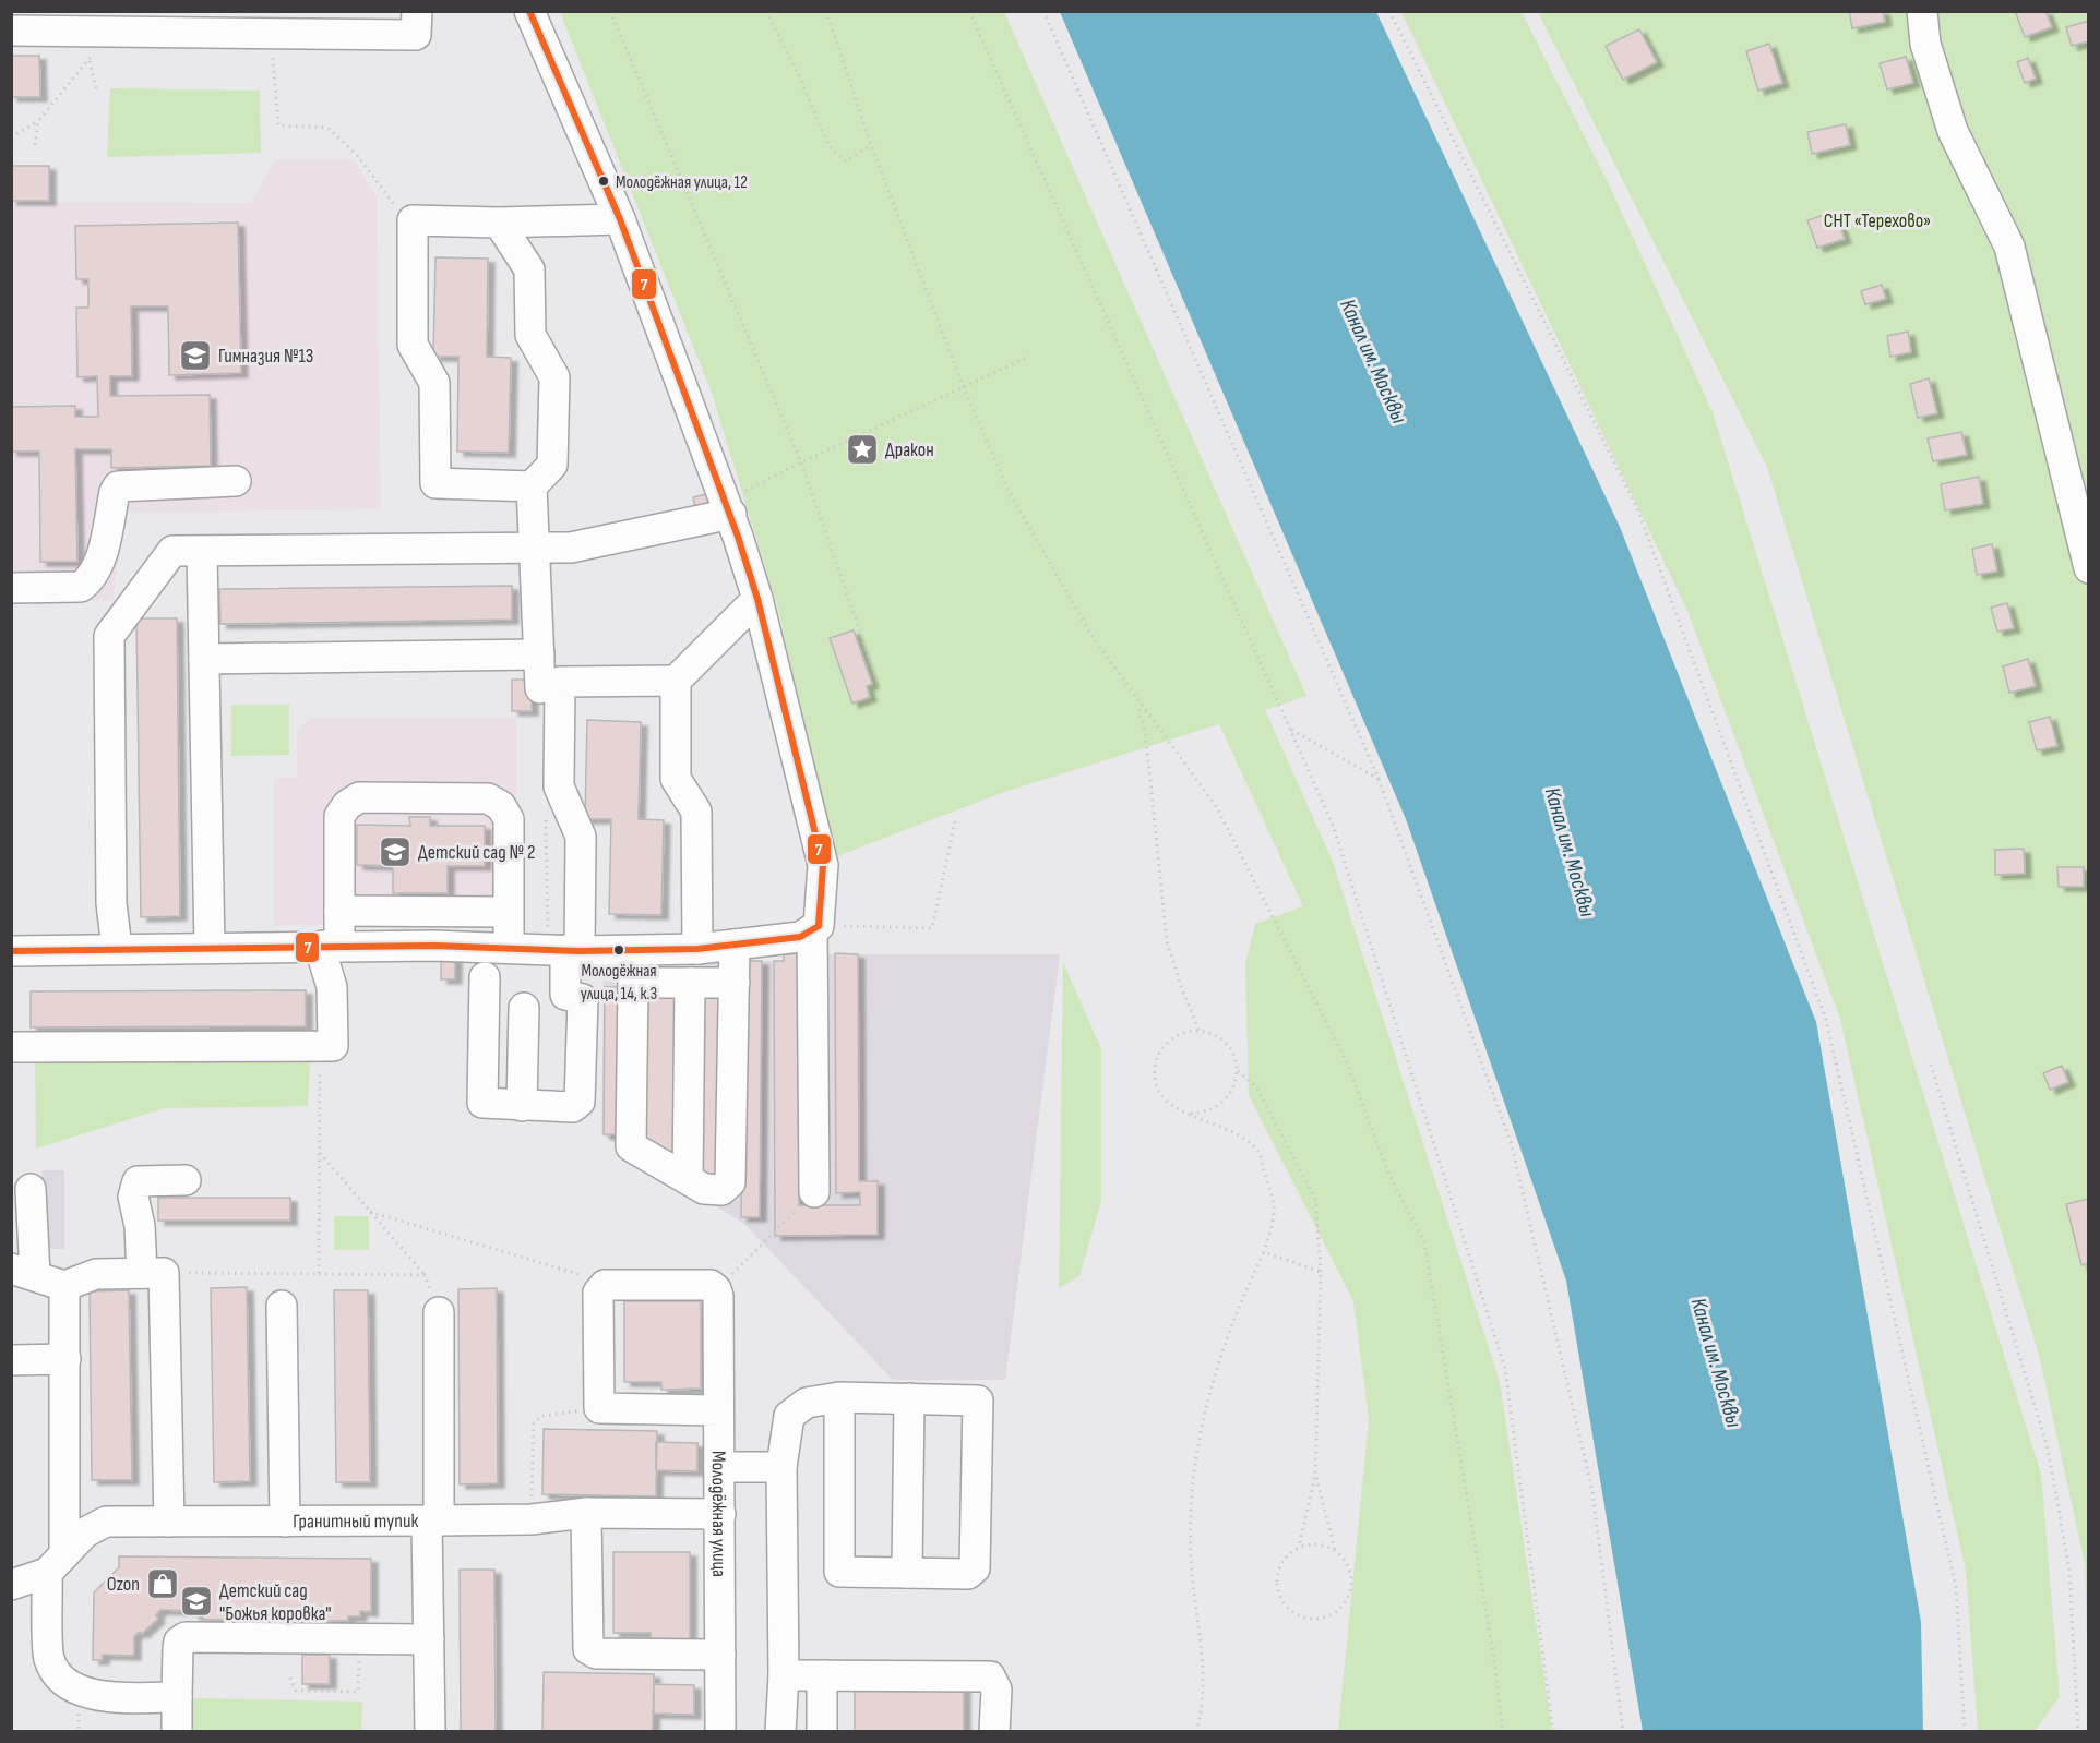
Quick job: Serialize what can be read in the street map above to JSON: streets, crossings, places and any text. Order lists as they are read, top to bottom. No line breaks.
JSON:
{"streets":{"street":["Молодёжная улица","Гранитный тупик"]},"crossings":[["Молодёжная улица","Гранитный тупик"]],"water":["Канал им. Москвы"],"parks":["СНТ «Терехово»"],"places":{"other":["Молодёжная улица, 12","Молодёжная улица, 14, к.3"],"school or university":["Гимназия №13","Детский сад № 2","Детский сад \"Божья коровка\""],"place":["Дракон"],"shop":["Ozon"]},"lines":["transit line 7"]}
